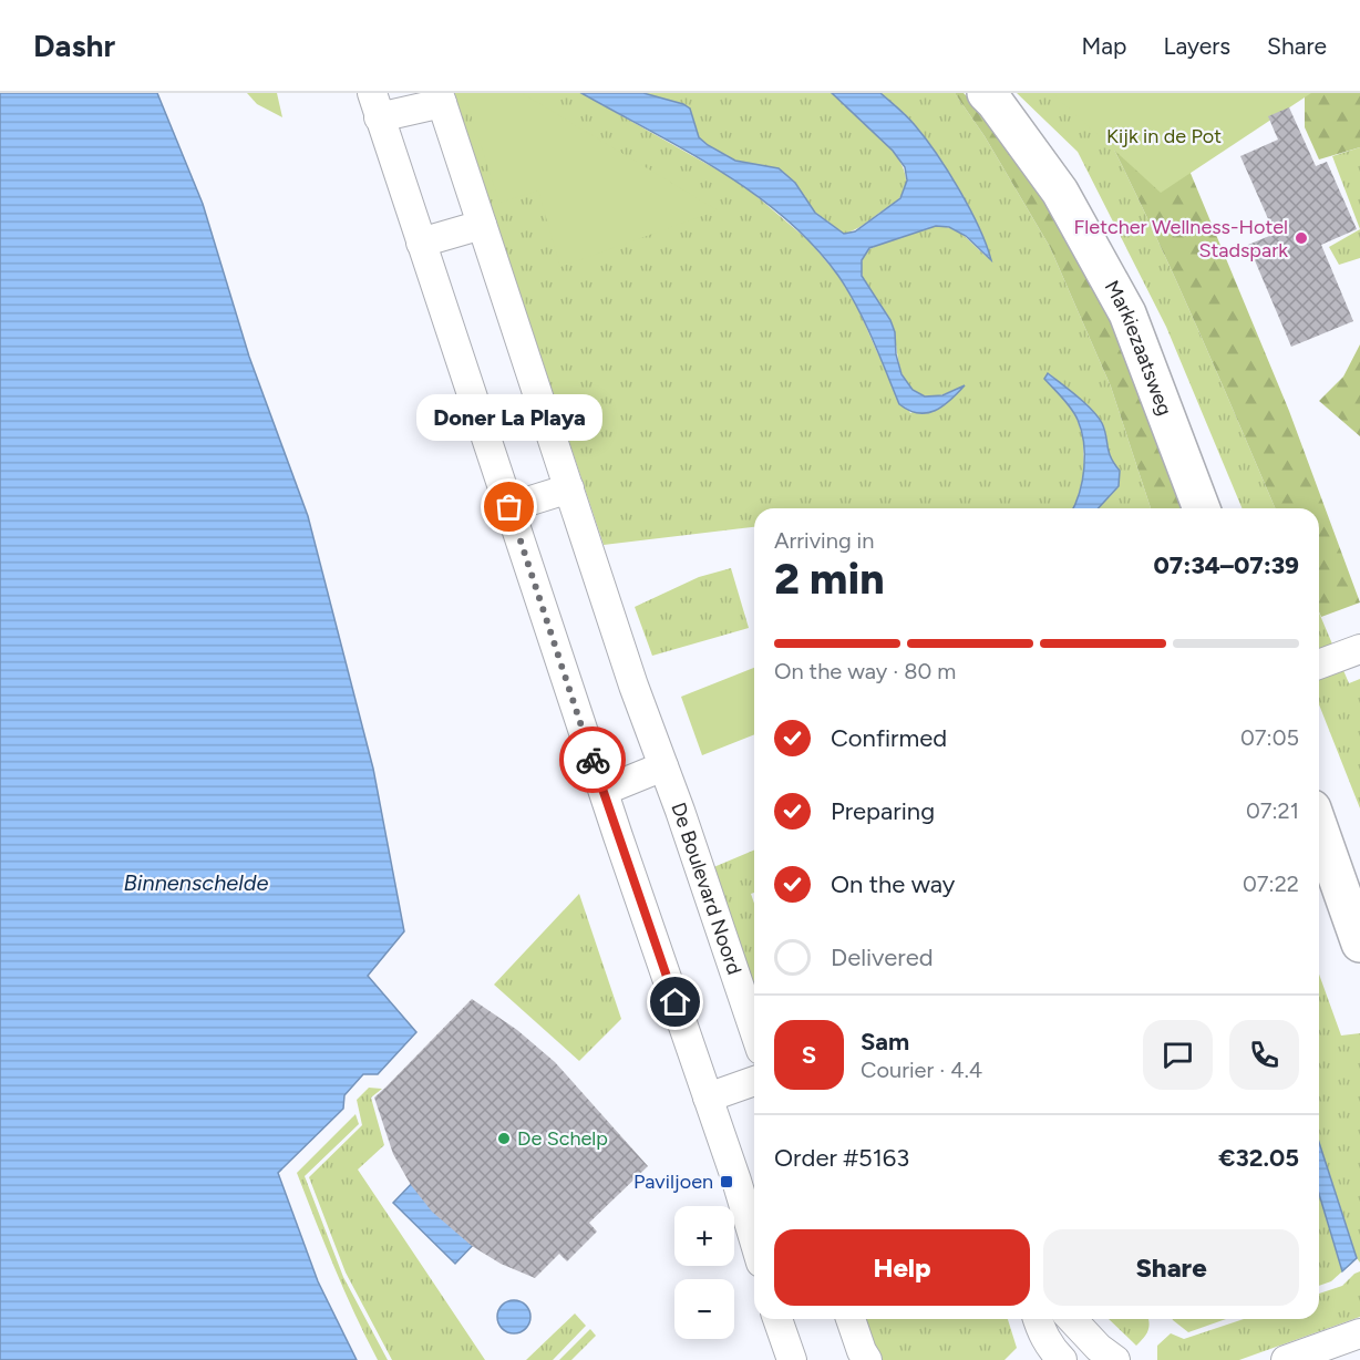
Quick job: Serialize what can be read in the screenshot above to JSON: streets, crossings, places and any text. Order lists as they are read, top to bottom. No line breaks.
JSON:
{"streets":{"main road":["Markiezaatsweg"],"street":["De Boulevard Noord"]},"water":["Binnenschelde"],"parks":["Kijk in de Pot"],"places":{"other":["Fletcher Wellness-Hotel Stadspark","Doner La Playa","De Schelp"],"transit":["Paviljoen"]},"page":{"header":"Dashr","nav":["Map","Layers","Share"],"bubble":"Doner La Playa","heading":["2 min","Arriving in","07:34–07:39"],"panel":["Sam","Courier · 4.4","Order #5163","€32.05"],"bar":"On the way · 80 m","list":[["Confirmed","07:05"],["Preparing","07:21"],["On the way","07:22"],"Delivered"],"round":"S","map_buttons":["+","−"],"buttons":["Help","Share"]}}
